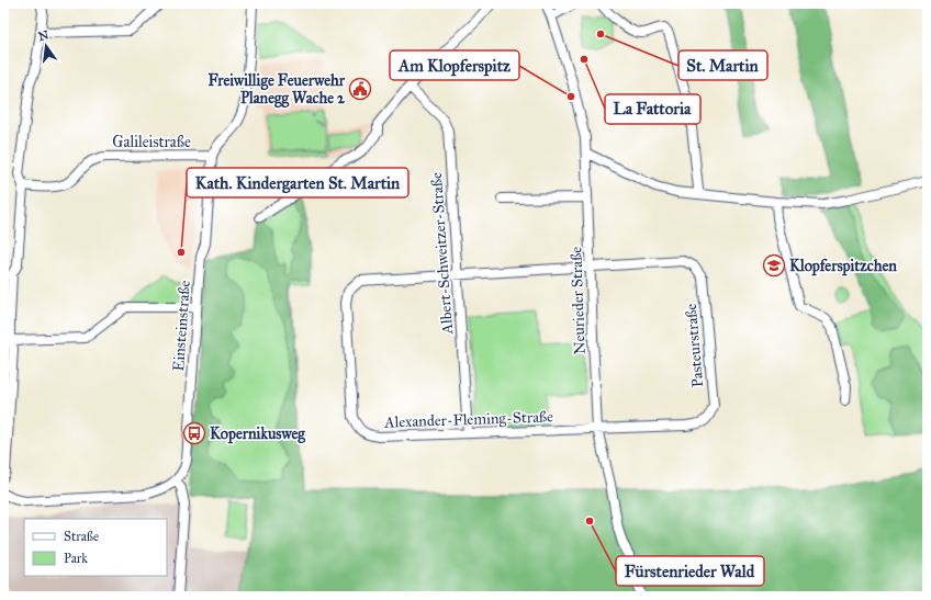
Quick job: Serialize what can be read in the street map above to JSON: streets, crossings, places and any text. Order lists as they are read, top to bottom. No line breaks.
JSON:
{"streets":{"street":["Galileistraße","Albert-Schweitzer-Straße","Neurieder Straße","Einsteinstraße","Pasteurstraße","Alexander-Fleming-Straße"]},"crossings":[["Galileistraße","Einsteinstraße"],["Albert-Schweitzer-Straße","Pasteurstraße"],["Albert-Schweitzer-Straße","Alexander-Fleming-Straße"],["Neurieder Straße","Pasteurstraße"],["Neurieder Straße","Alexander-Fleming-Straße"],["Pasteurstraße","Alexander-Fleming-Straße"]],"places":{"other":["St. Martin","La Fattoria","Am Klopferspitz","Kath. Kindergarten St. Martin","Fürstenrieder Wald"],"public building":["Freiwillige Feuerwehr Planegg Wache 2"],"school or university":["Klopferspitzchen"],"bus stop":["Kopernikusweg"]},"legend":["Straße","Park"],"north":"top"}
